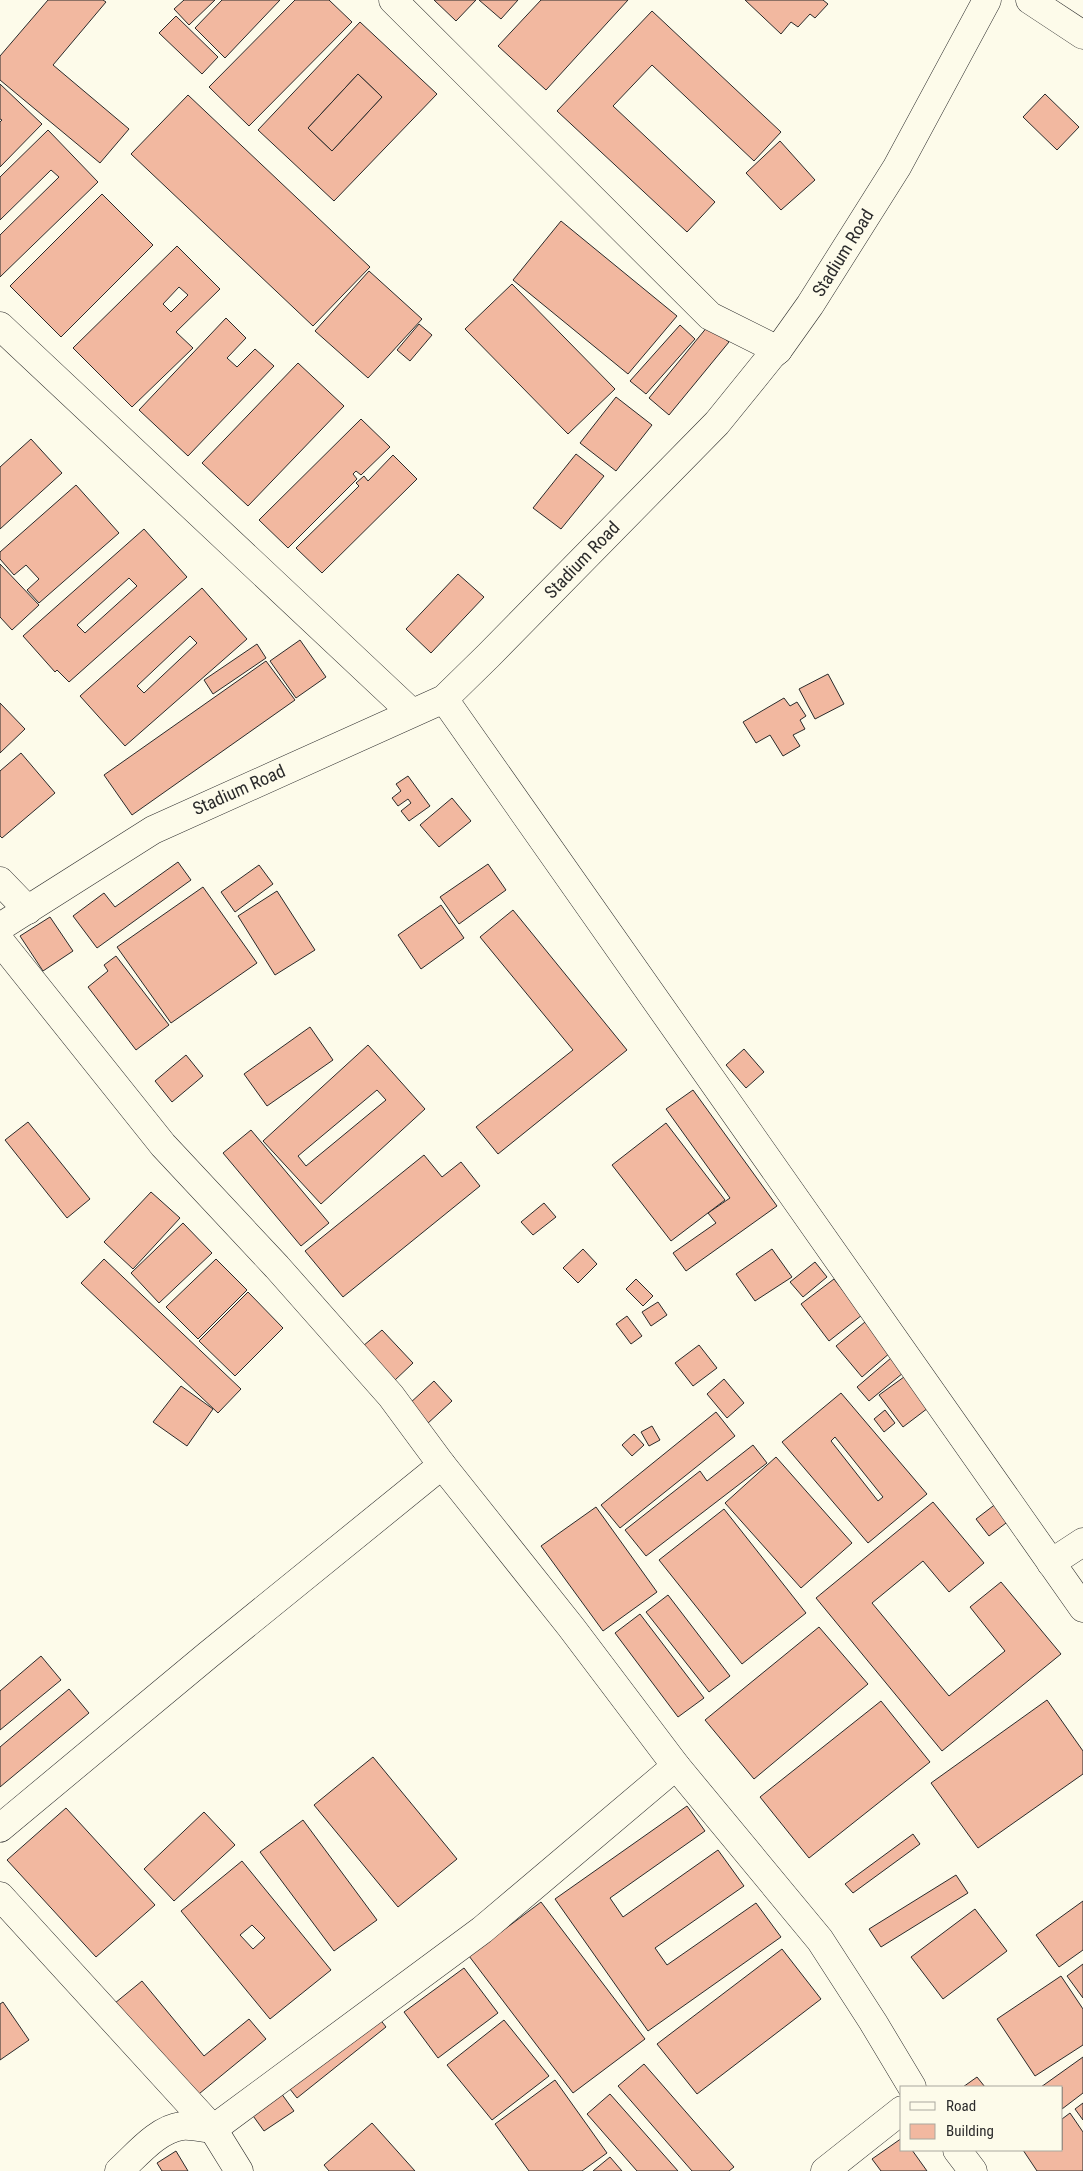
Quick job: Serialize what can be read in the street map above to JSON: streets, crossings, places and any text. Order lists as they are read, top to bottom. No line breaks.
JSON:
{"streets":{"street":["Stadium Road"]},"legend":["Road","Building"]}
